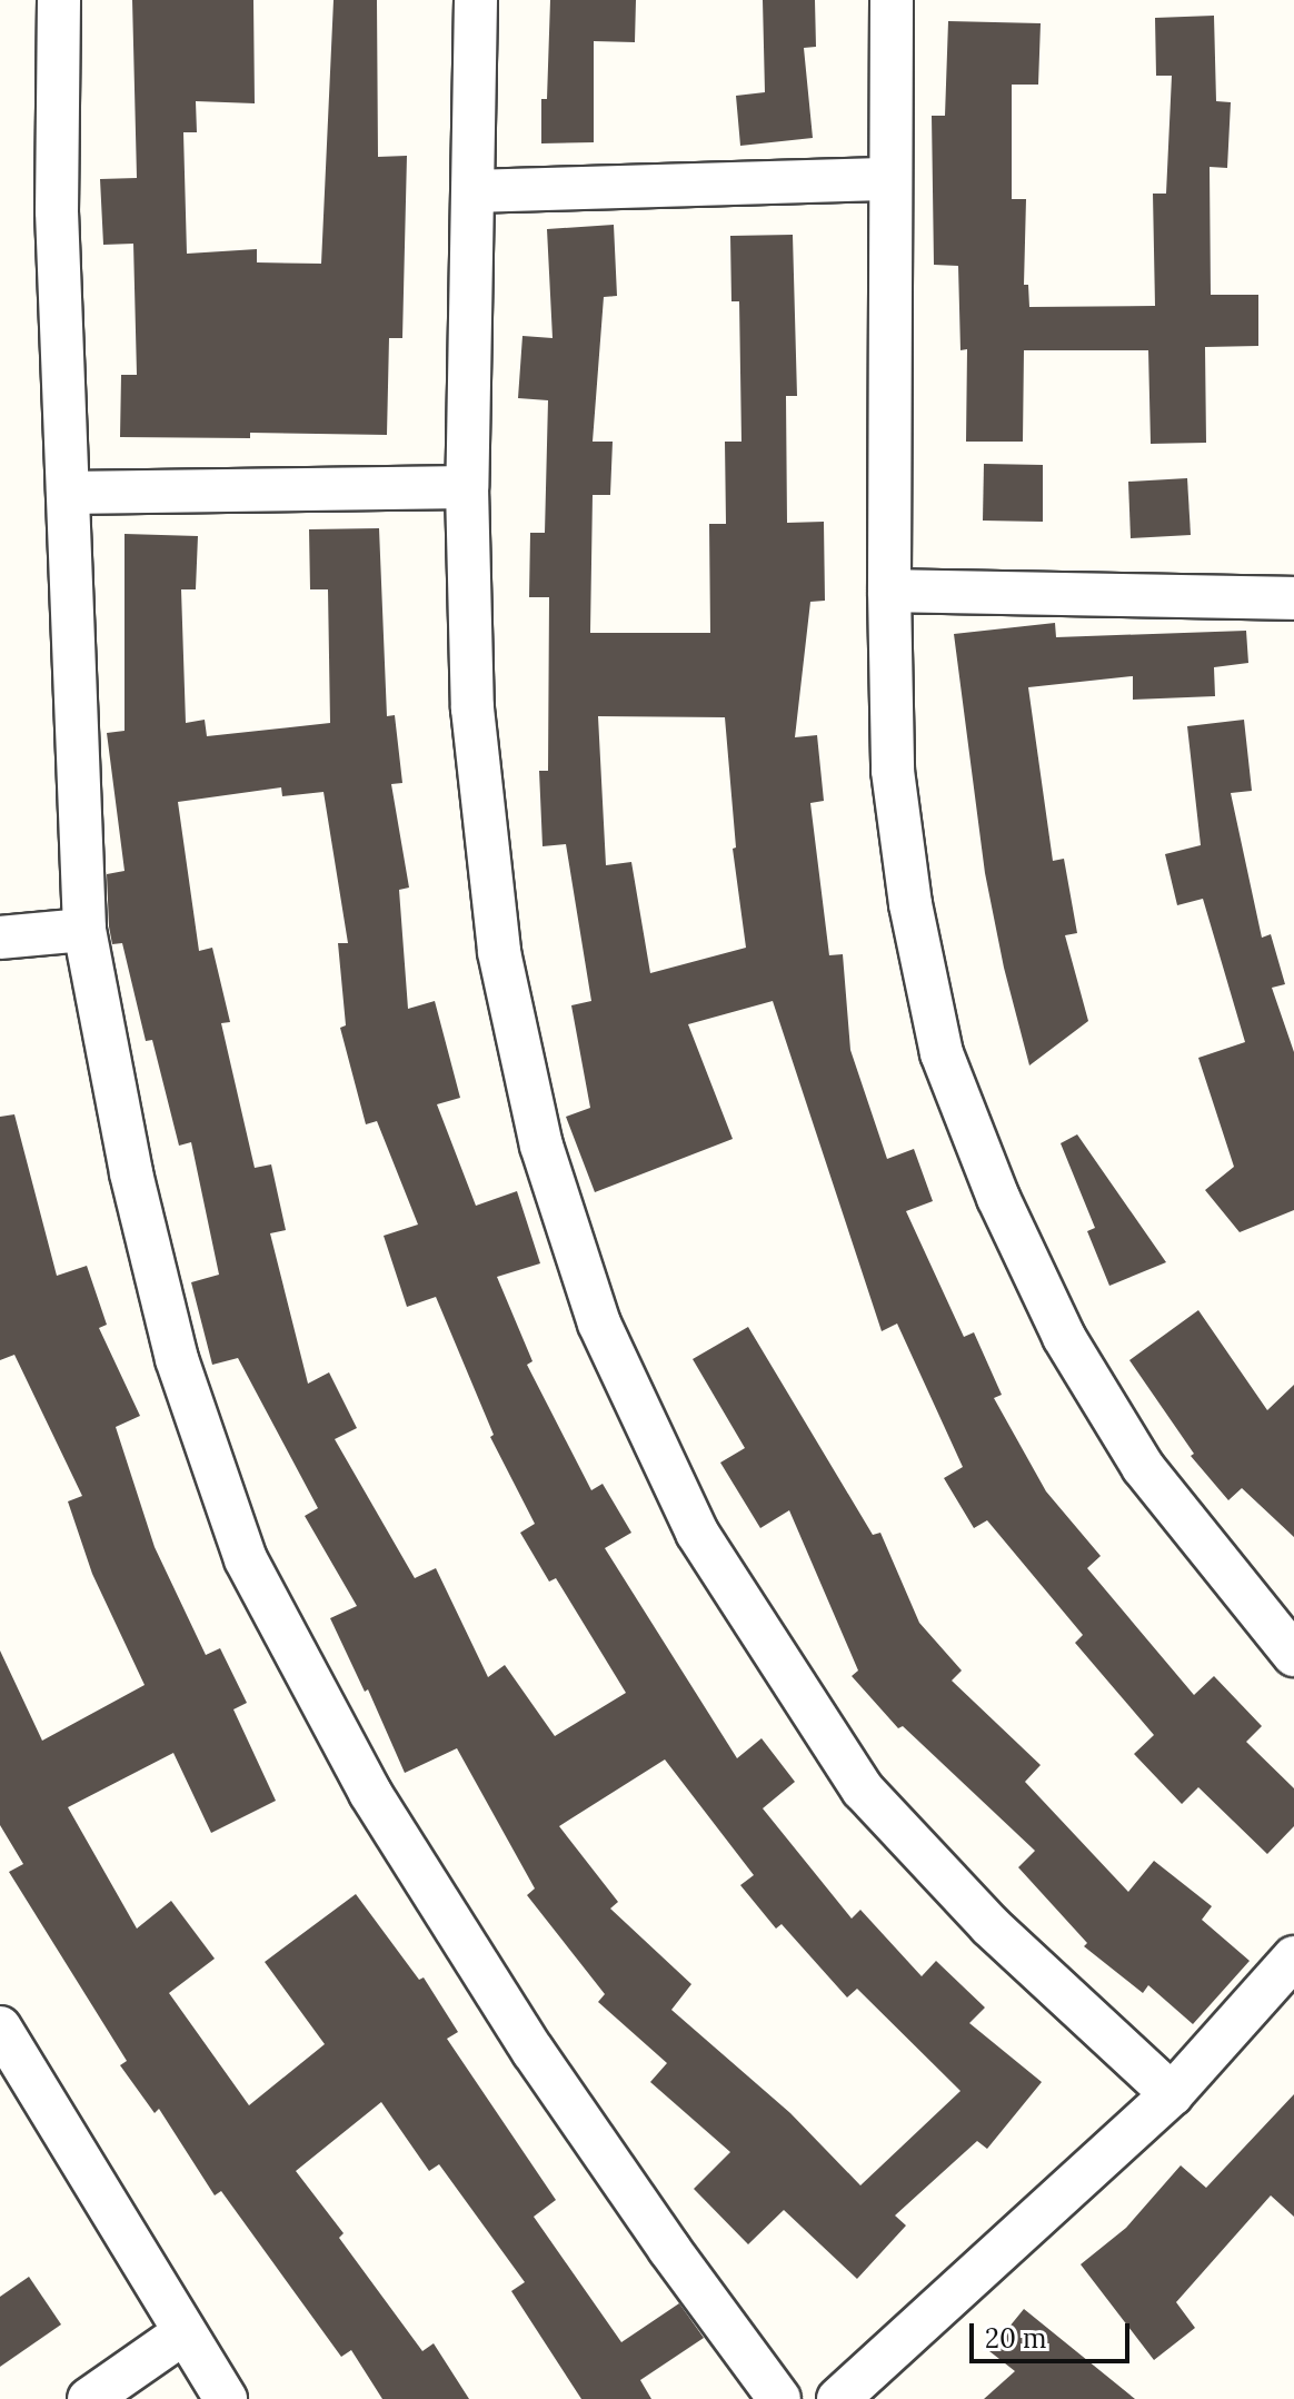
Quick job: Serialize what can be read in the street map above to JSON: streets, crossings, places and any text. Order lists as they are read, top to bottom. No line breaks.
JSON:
{"scale_bar":"20 m"}
